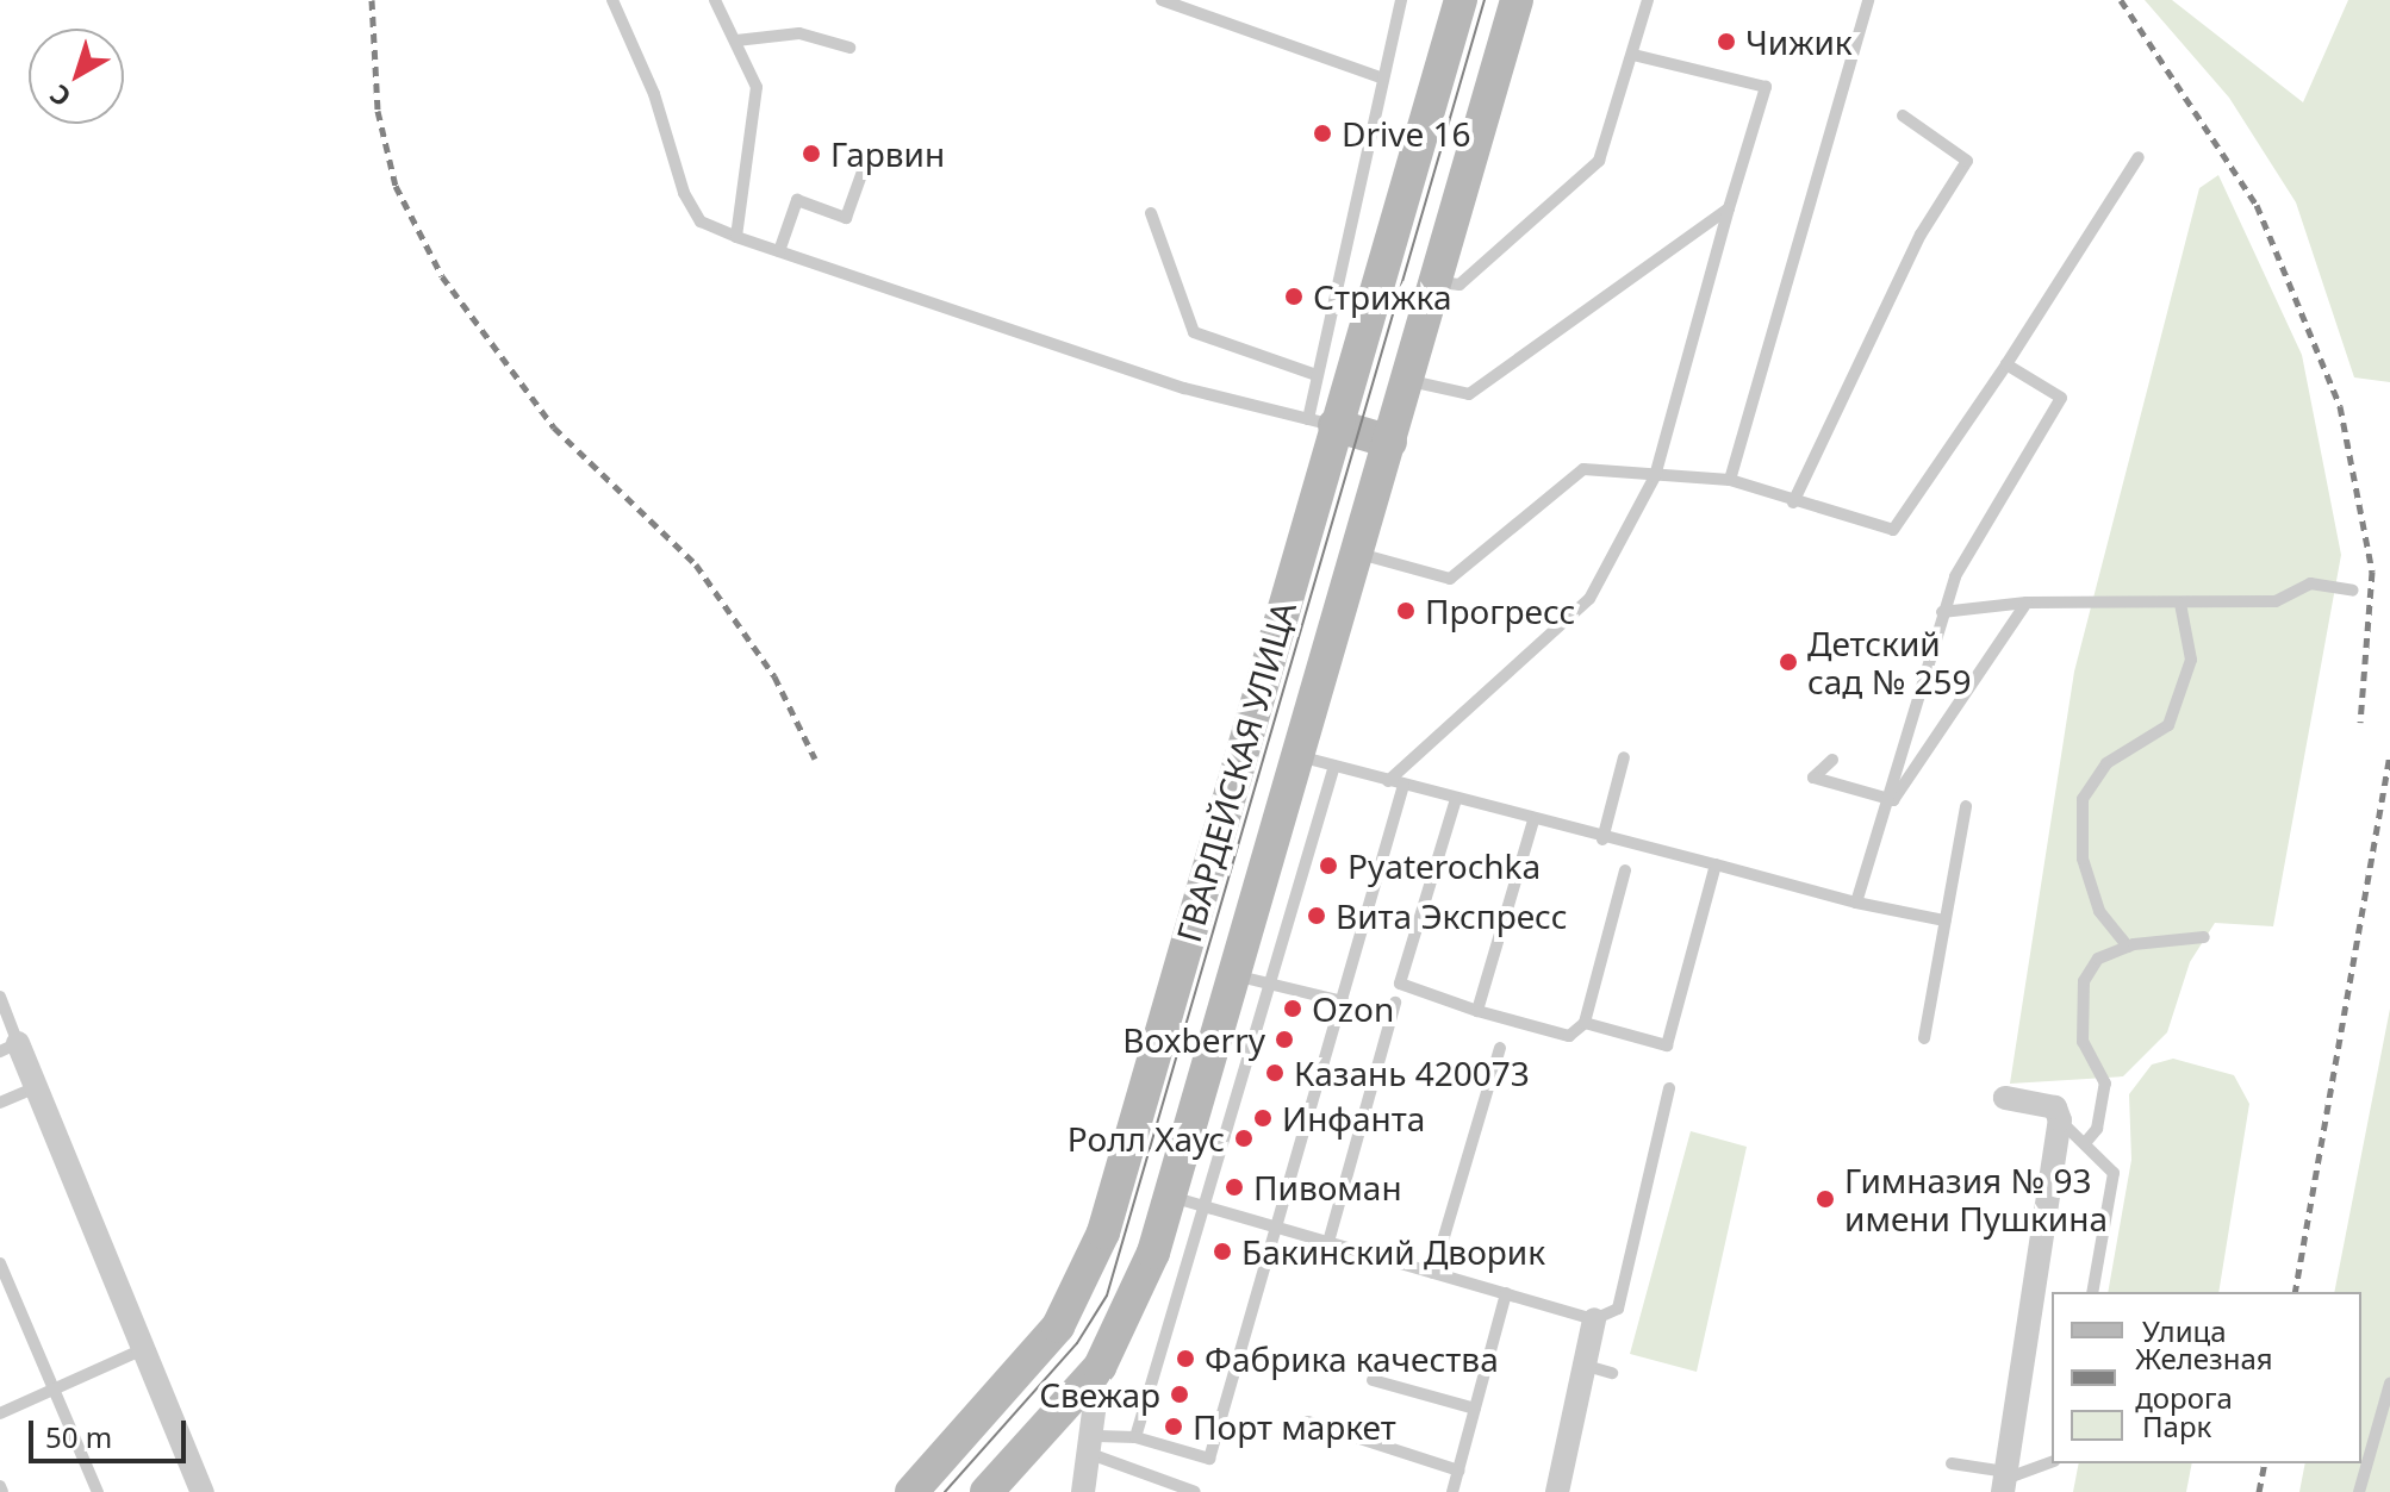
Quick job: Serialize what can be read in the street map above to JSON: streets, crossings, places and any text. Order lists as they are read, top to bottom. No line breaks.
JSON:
{"streets":{"main road":["ГВАРДЕЙСКАЯ УЛИЦА"]},"places":["Чижик","Drive 16","Гарвин","Стрижка","Прогресс","Детский сад № 259","Pyaterochka","Вита Экспресс","Ozon","Boxberry","Казань 420073","Инфанта","Ролл Хаус","Пивоман","Гимназия № 93 имени Пушкина","Бакинский Дворик","Фабрика качества","Свежар","Порт маркет"],"legend":["Улица","Железная дорога","Парк"],"scale_bar":"50 m","north":"bottom left"}
